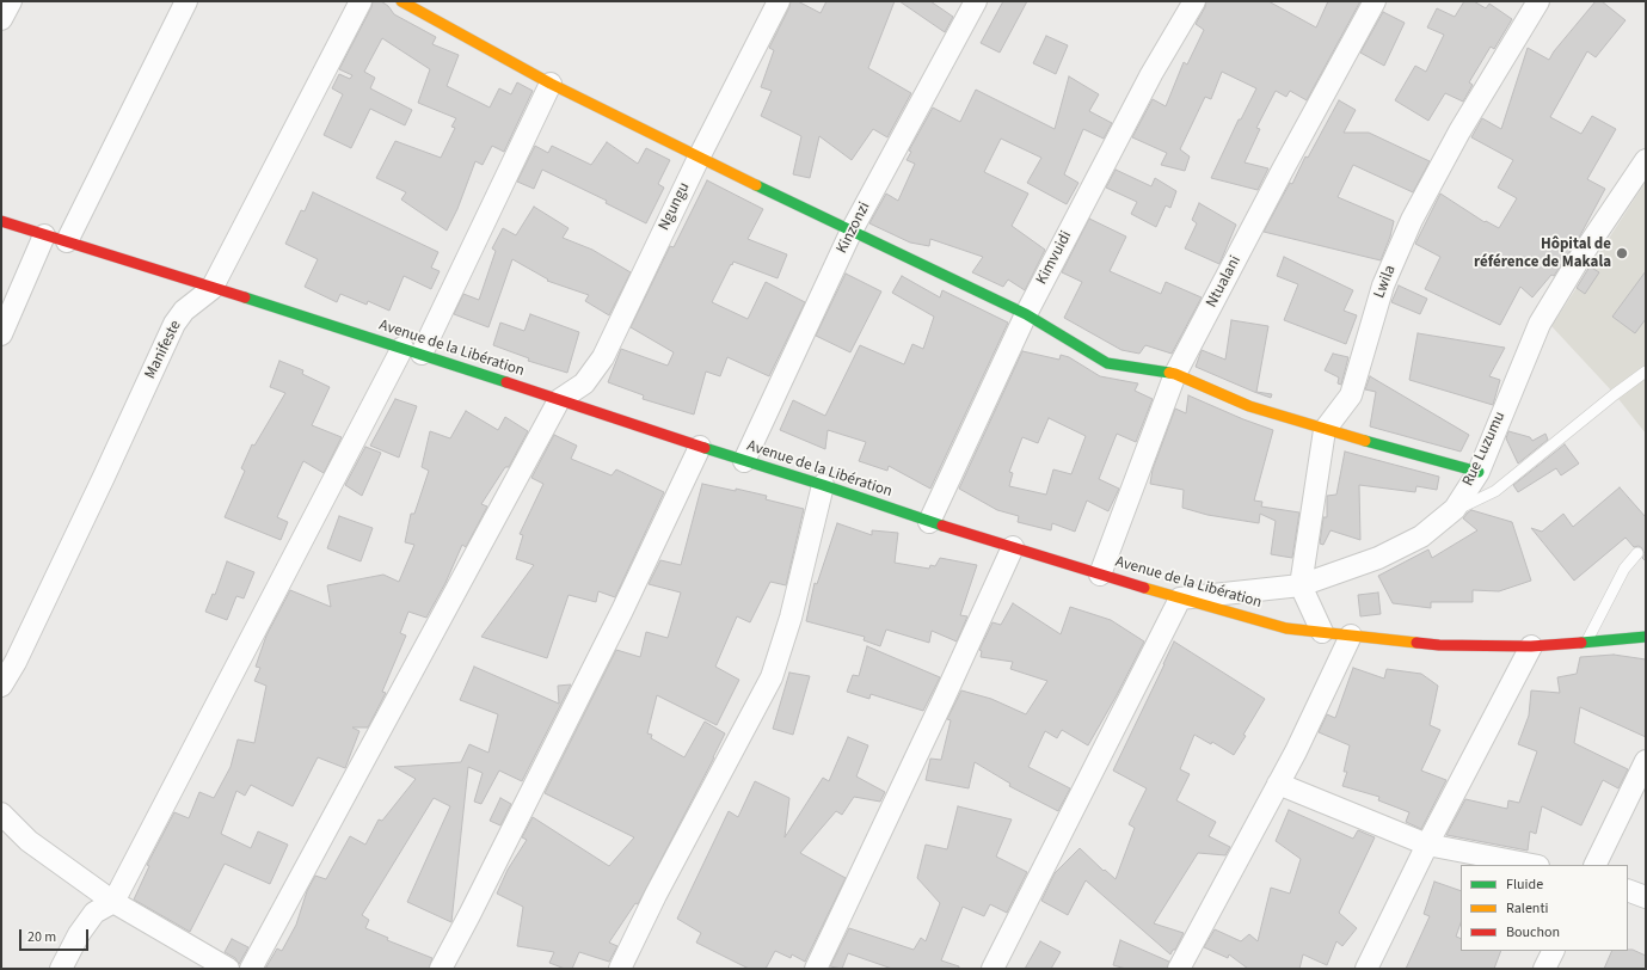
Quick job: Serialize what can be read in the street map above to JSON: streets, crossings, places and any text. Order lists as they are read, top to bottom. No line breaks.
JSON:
{"streets":{"main road":["Avenue de la Libération"],"street":["Ngungu","Kinzonzi","Kimvuidi","Ntualani","Lwila","Manifeste","Rue Luzumu"]},"crossings":[["Ngungu","Avenue de la Libération"],["Kinzonzi","Avenue de la Libération"],["Kimvuidi","Avenue de la Libération"],["Ntualani","Avenue de la Libération"],["Lwila","Rue Luzumu"],["Avenue de la Libération","Manifeste"],["Avenue de la Libération","Rue Luzumu"]],"places":["Hôpital de référence de Makala"],"legend":["Fluide","Ralenti","Bouchon"],"scale_bar":"20 m"}
